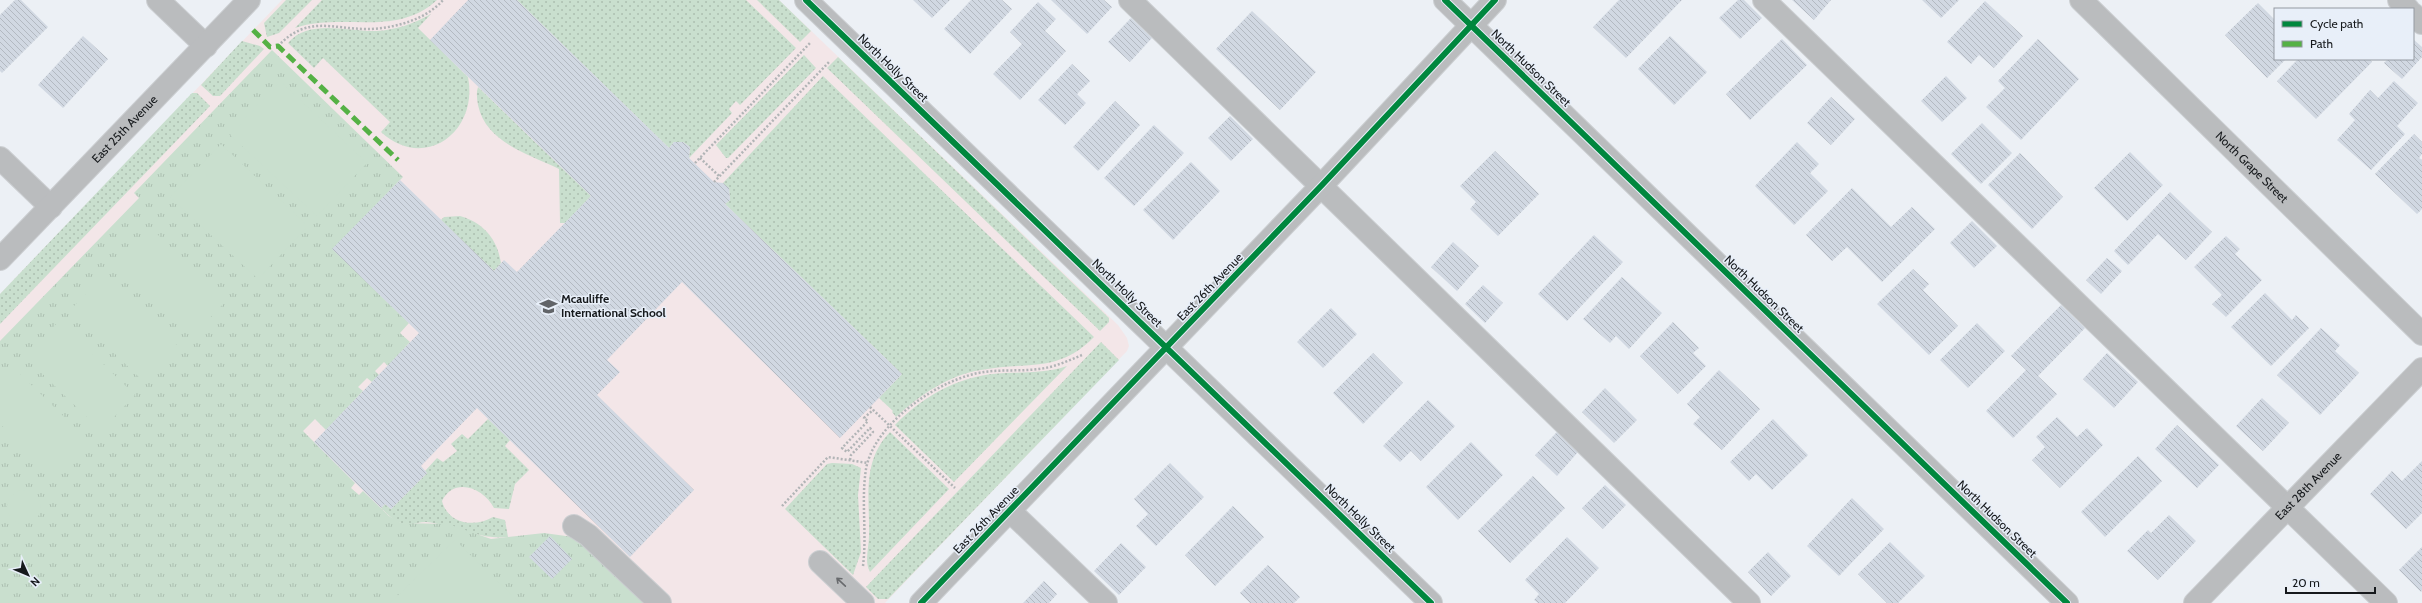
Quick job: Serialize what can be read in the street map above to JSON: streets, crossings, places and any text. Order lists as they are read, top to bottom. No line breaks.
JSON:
{"streets":{"street":["North Holly Street","North Hudson Street","East 25th Avenue","North Grape Street","East 26th Avenue","East 28th Avenue"]},"crossings":[["North Holly Street","East 26th Avenue"],["North Hudson Street","East 26th Avenue"]],"places":{"school or university":["Mcauliffe International School"]},"legend":["Cycle path","Path"],"scale_bar":"20 m","north":"bottom right"}
